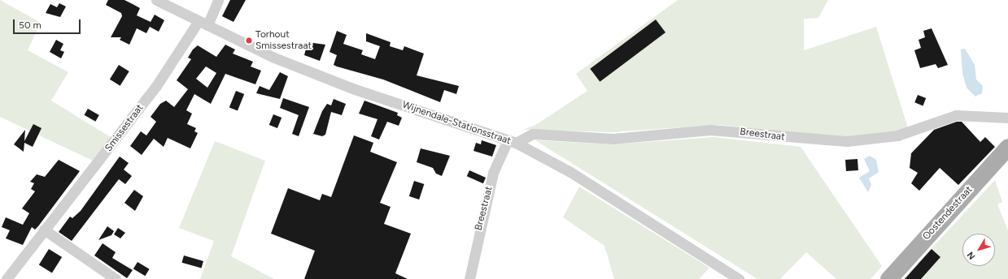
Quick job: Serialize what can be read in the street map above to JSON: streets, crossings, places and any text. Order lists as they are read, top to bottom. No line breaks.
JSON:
{"streets":{"main road":["Oostendestraat"],"street":["Wijnendale-Stationsstraat","Smissestraat","Breestraat"]},"crossings":[["Wijnendale-Stationsstraat","Smissestraat"],["Wijnendale-Stationsstraat","Breestraat"]],"places":["Torhout Smissestraat"],"scale_bar":"50 m","north":"bottom left"}
